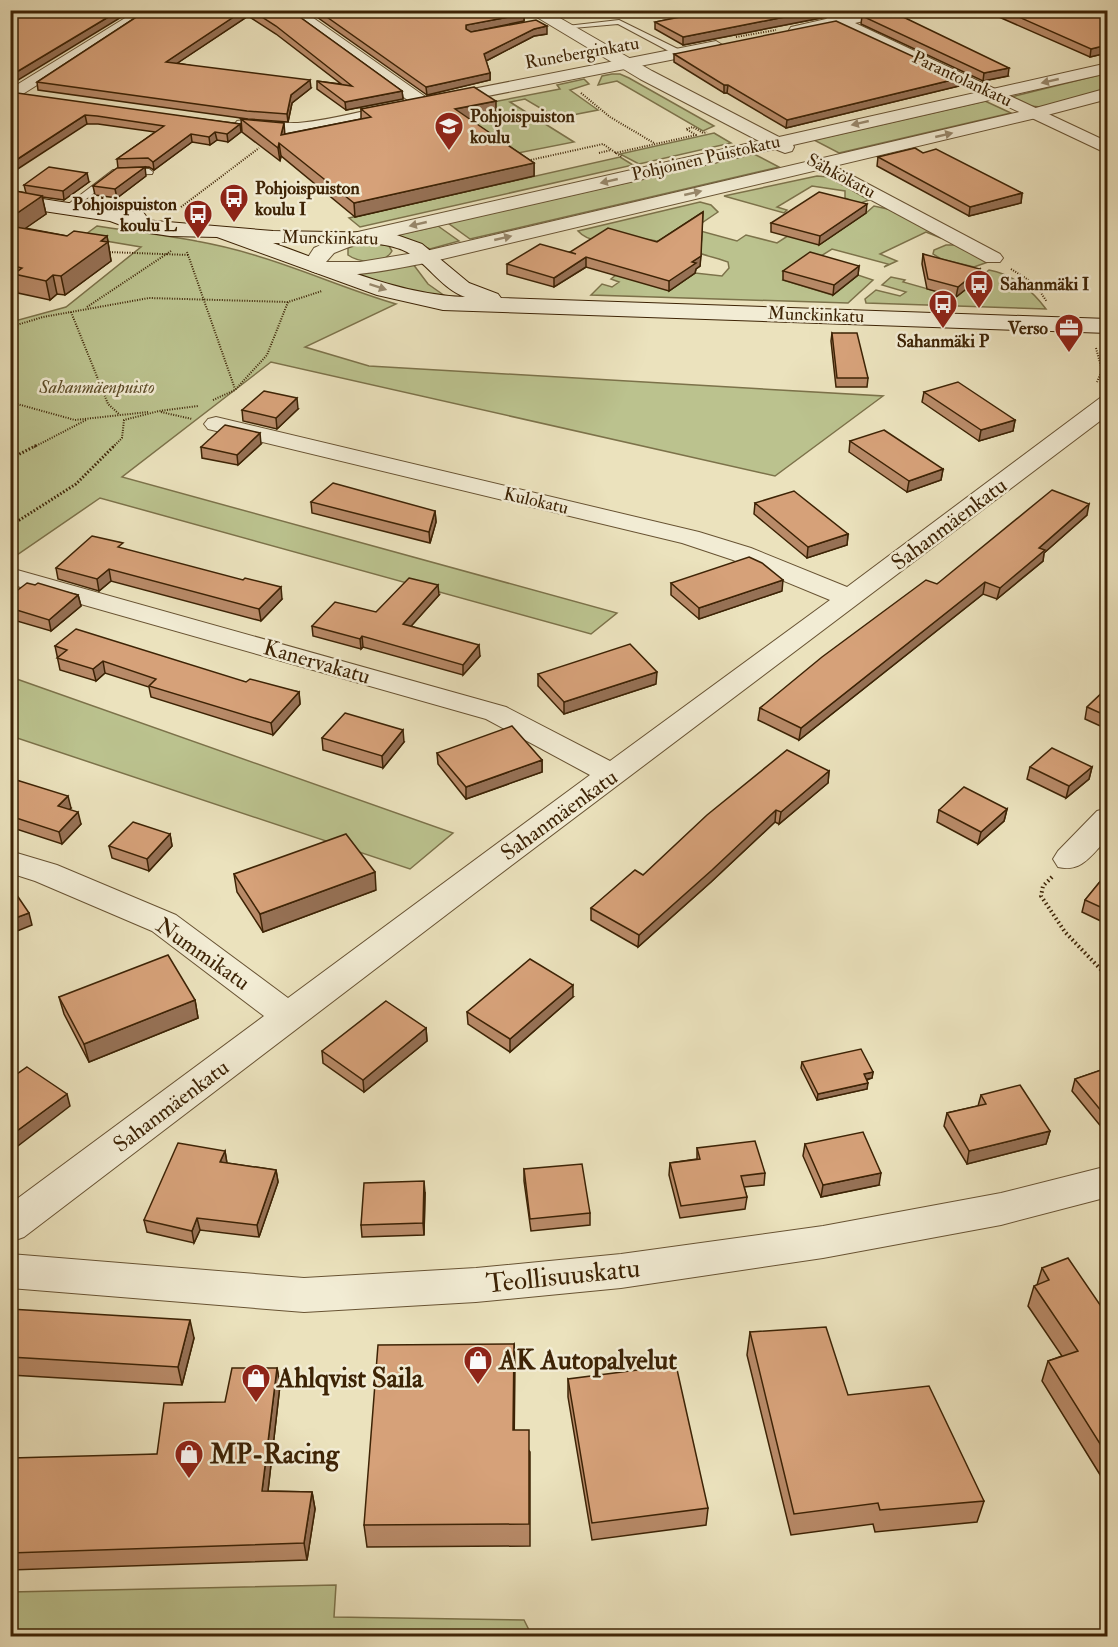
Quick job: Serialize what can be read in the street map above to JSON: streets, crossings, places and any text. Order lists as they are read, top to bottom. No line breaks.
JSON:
{"streets":{"street":["Runeberginkatu","Parantolankatu","Pohjoinen Puistokatu","Sähkökatu","Munckinkatu","Kulokatu","Sahanmäenkatu","Kanervakatu","Nummikatu","Teollisuuskatu"]},"crossings":[["Runeberginkatu","Sähkökatu"],["Parantolankatu","Pohjoinen Puistokatu"],["Pohjoinen Puistokatu","Sähkökatu"],["Pohjoinen Puistokatu","Munckinkatu"],["Kulokatu","Sahanmäenkatu"],["Sahanmäenkatu","Kanervakatu"],["Sahanmäenkatu","Nummikatu"]],"parks":["Sahanmäenpuisto"],"places":{"school or university":["Pohjoispuiston koulu"],"bus stop":["Pohjoispuiston koulu I","Pohjoispuiston koulu L","Sahanmäki I","Sahanmäki P"],"office":["Verso"],"shop":["AK Autopalvelut","Ahlqvist Saila","MP-Racing"]}}
